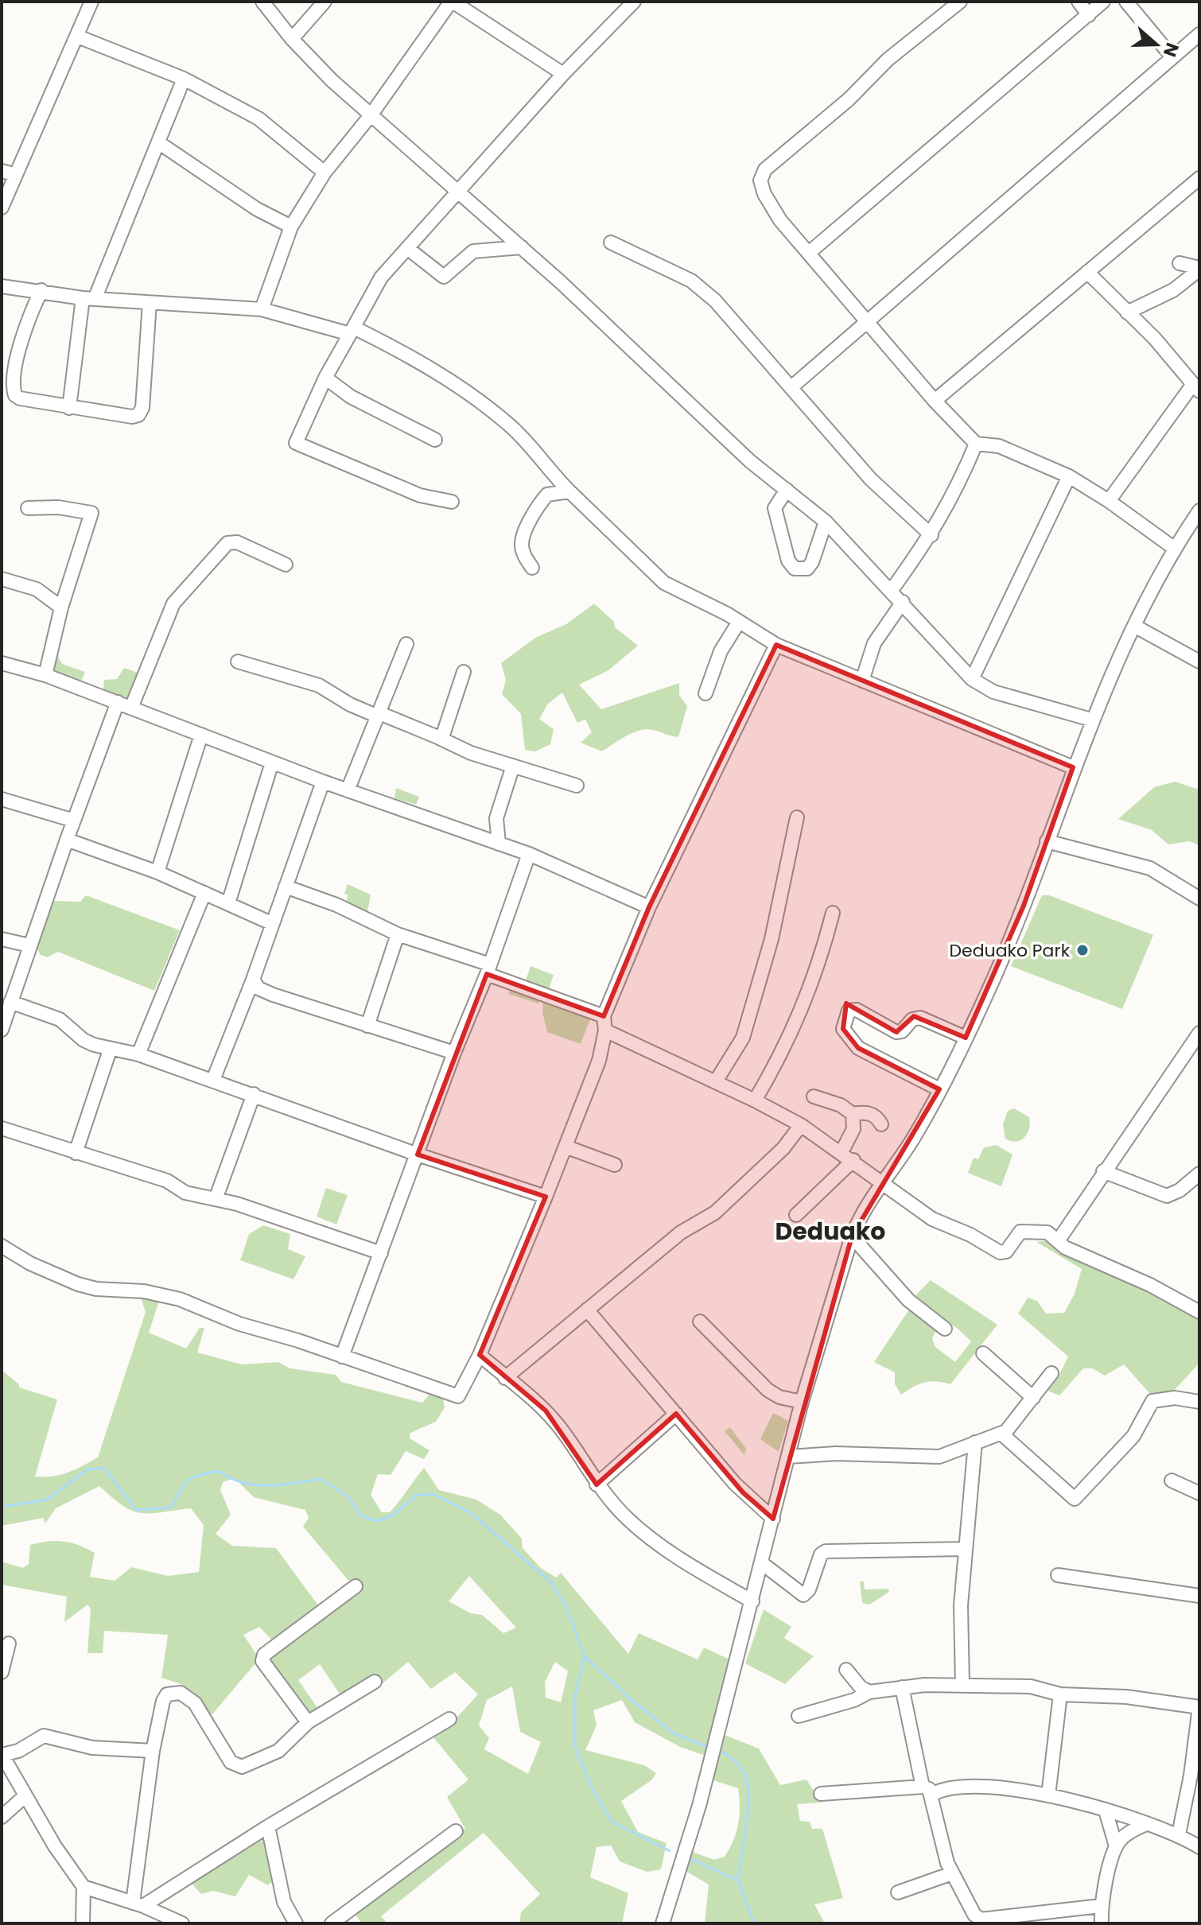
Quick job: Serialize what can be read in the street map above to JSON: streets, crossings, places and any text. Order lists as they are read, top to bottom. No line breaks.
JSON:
{"districts":["Deduako"],"places":["Deduako Park"],"north":"right"}
